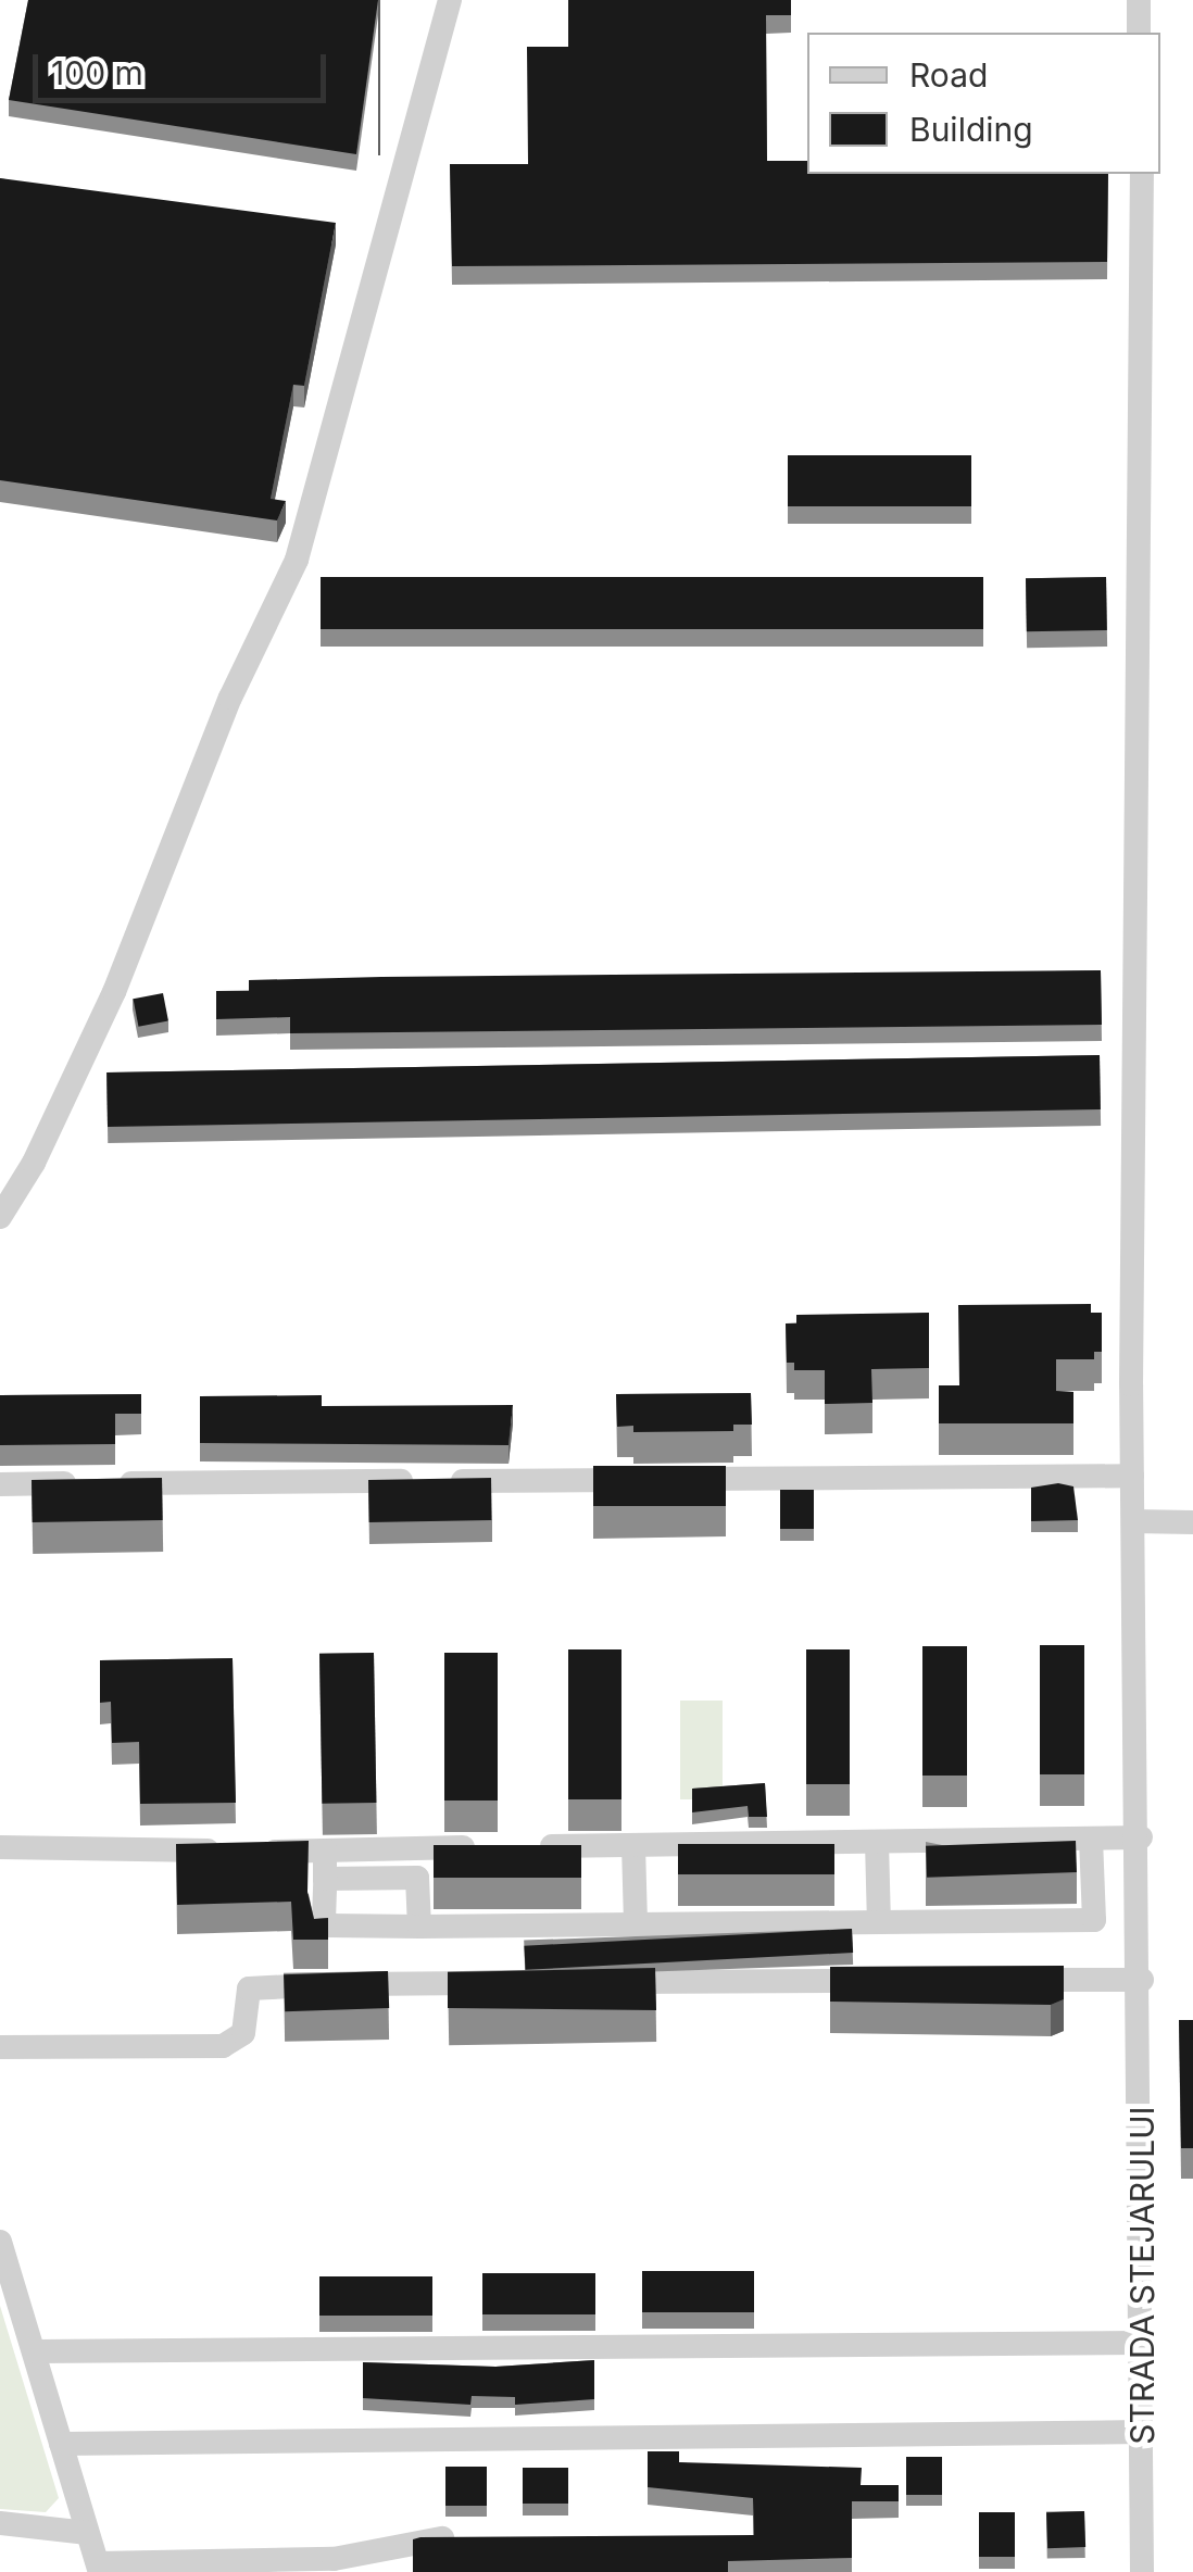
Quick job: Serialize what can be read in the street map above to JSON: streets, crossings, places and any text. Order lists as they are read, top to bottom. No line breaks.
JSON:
{"streets":{"street":["STRADA STEJARULUI"]},"legend":["Road","Building"],"scale_bar":"100 m"}
